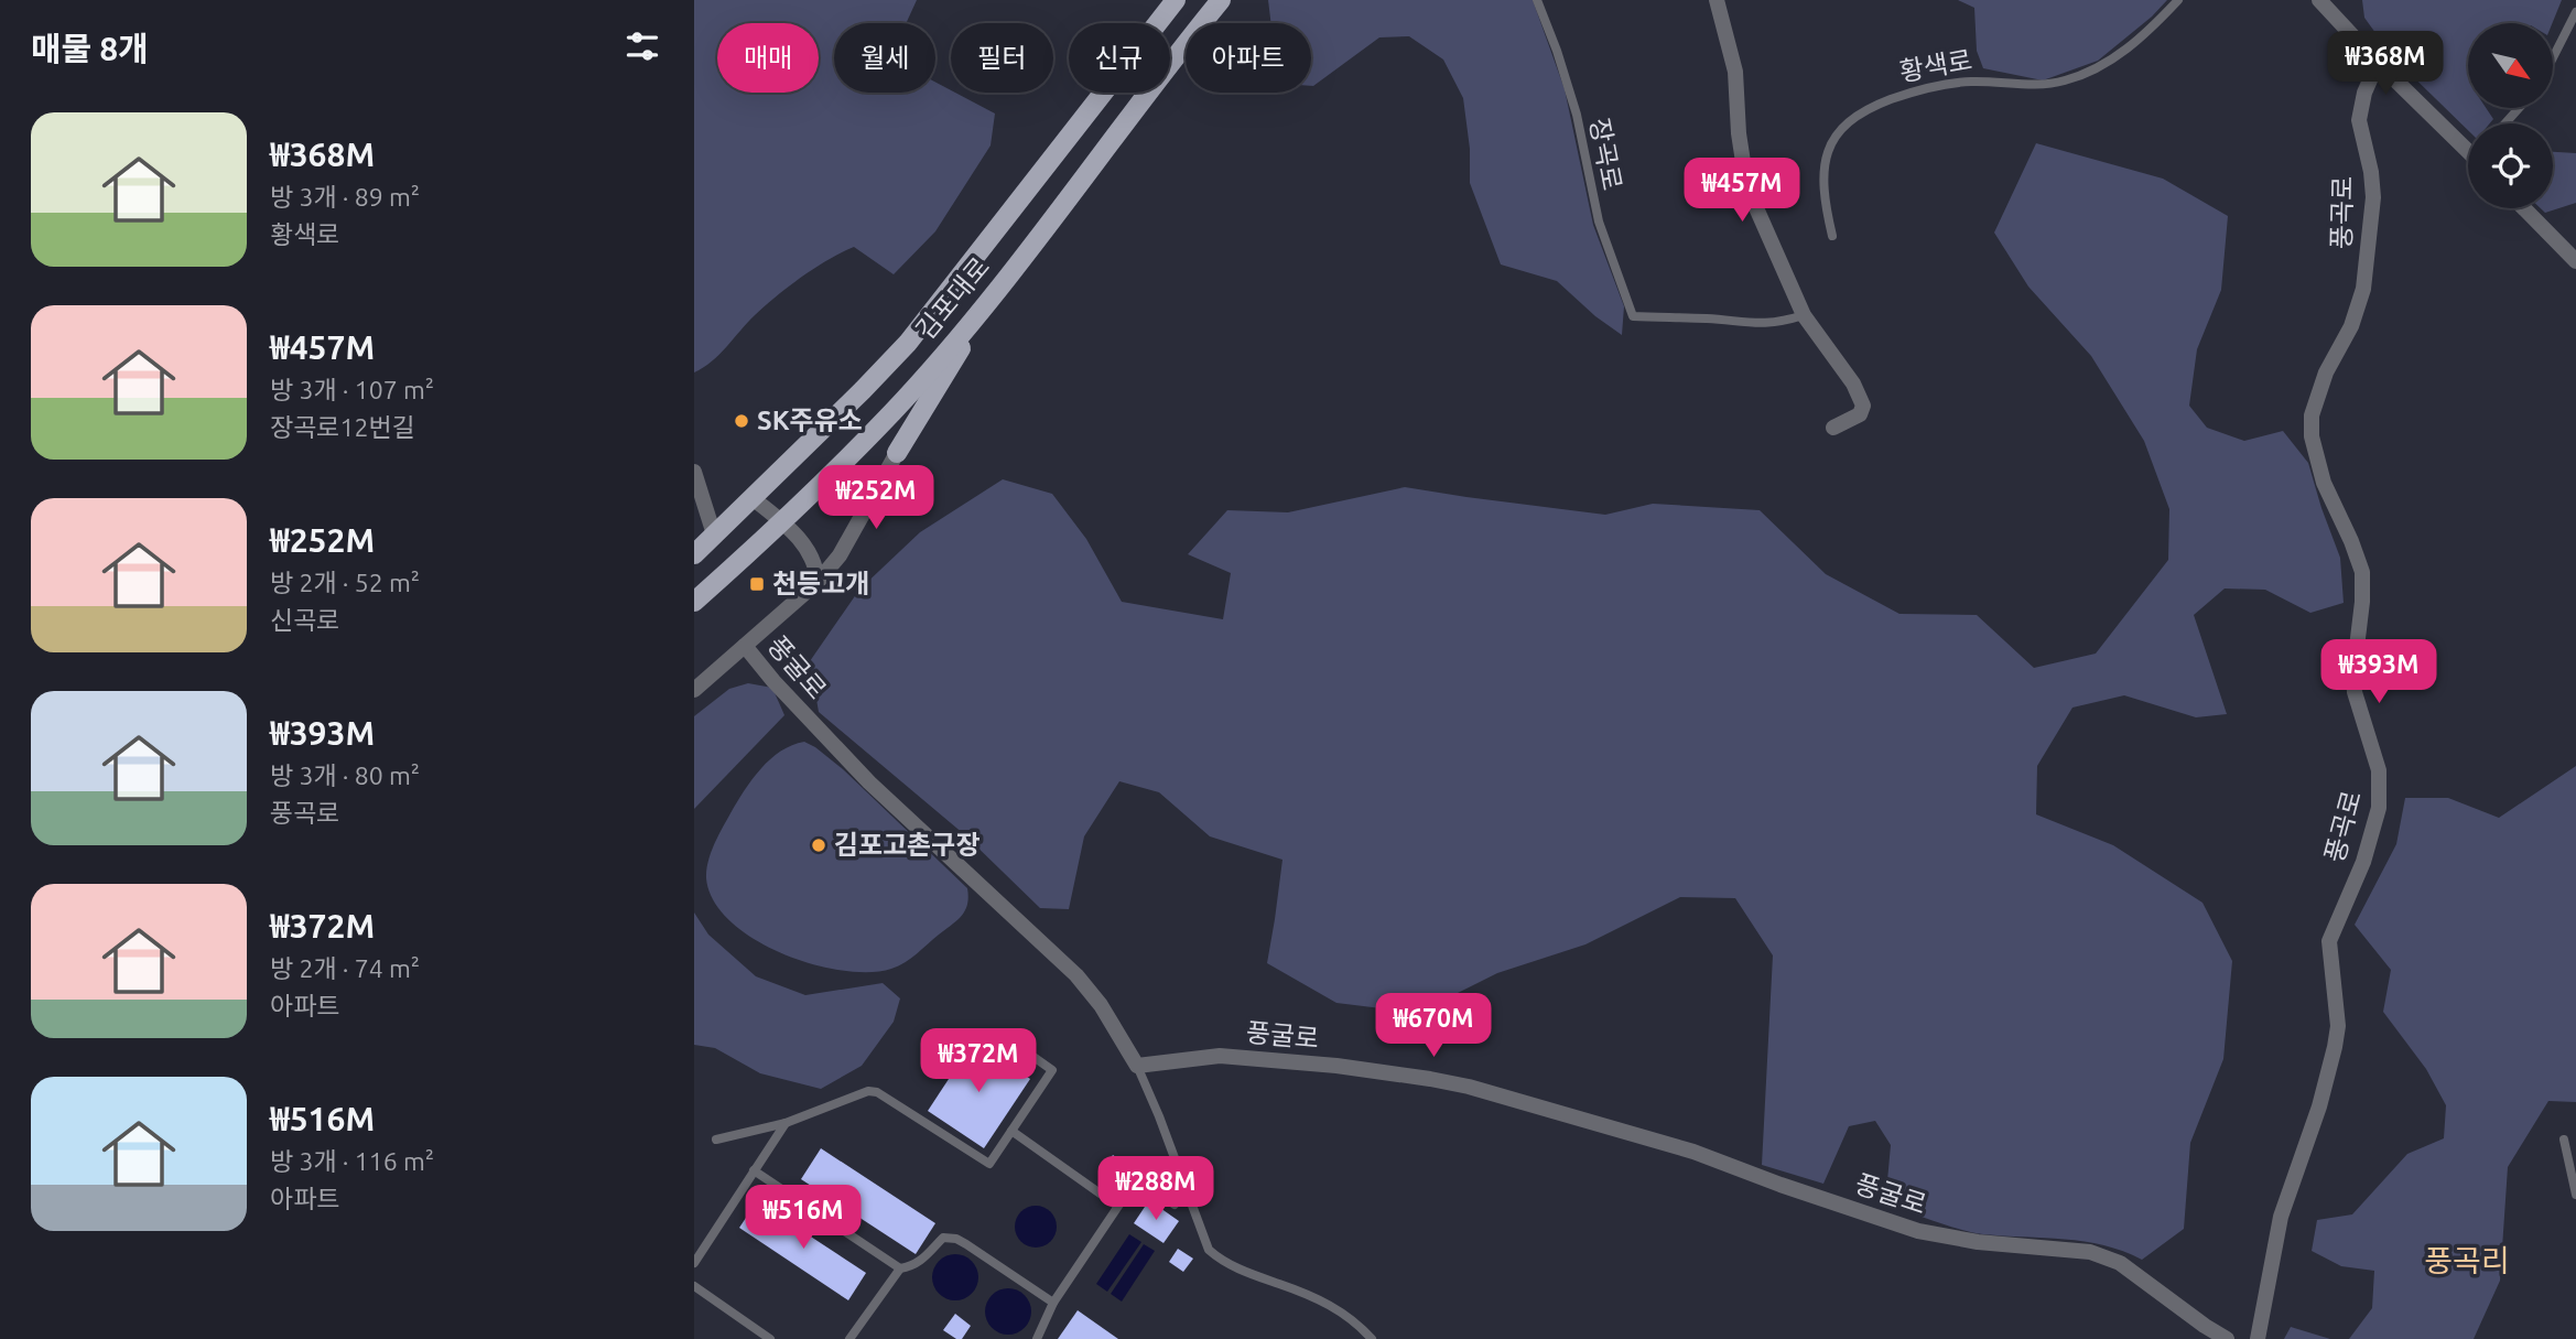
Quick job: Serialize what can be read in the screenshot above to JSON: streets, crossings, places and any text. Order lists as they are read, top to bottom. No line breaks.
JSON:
{"streets":{"main road":["김포대로"],"street":["풍곡로","풍굴로"],"lane":["황색로","장곡로"]},"districts":["풍곡리"],"places":{"other":["SK주유소","김포고촌구장"],"transit":["천등고개"]},"north":"bottom right","page":{"heading":"매물 8개","chip":["매매","월세","필터","신규","아파트"],"price":["₩368M","₩457M","₩252M","₩393M","₩670M","₩372M","₩288M","₩516M"],"list":[{"name":"₩368M","note":"방 3개 · 89 m² · 황색로"},{"name":"₩457M","note":"방 3개 · 107 m² · 장곡로12번길"},{"name":"₩252M","note":"방 2개 · 52 m² · 신곡로"},{"name":"₩393M","note":"방 3개 · 80 m² · 풍곡로"},{"name":"₩372M","note":"방 2개 · 74 m² · 아파트"},{"name":"₩516M","note":"방 3개 · 116 m² · 아파트"}]}}
